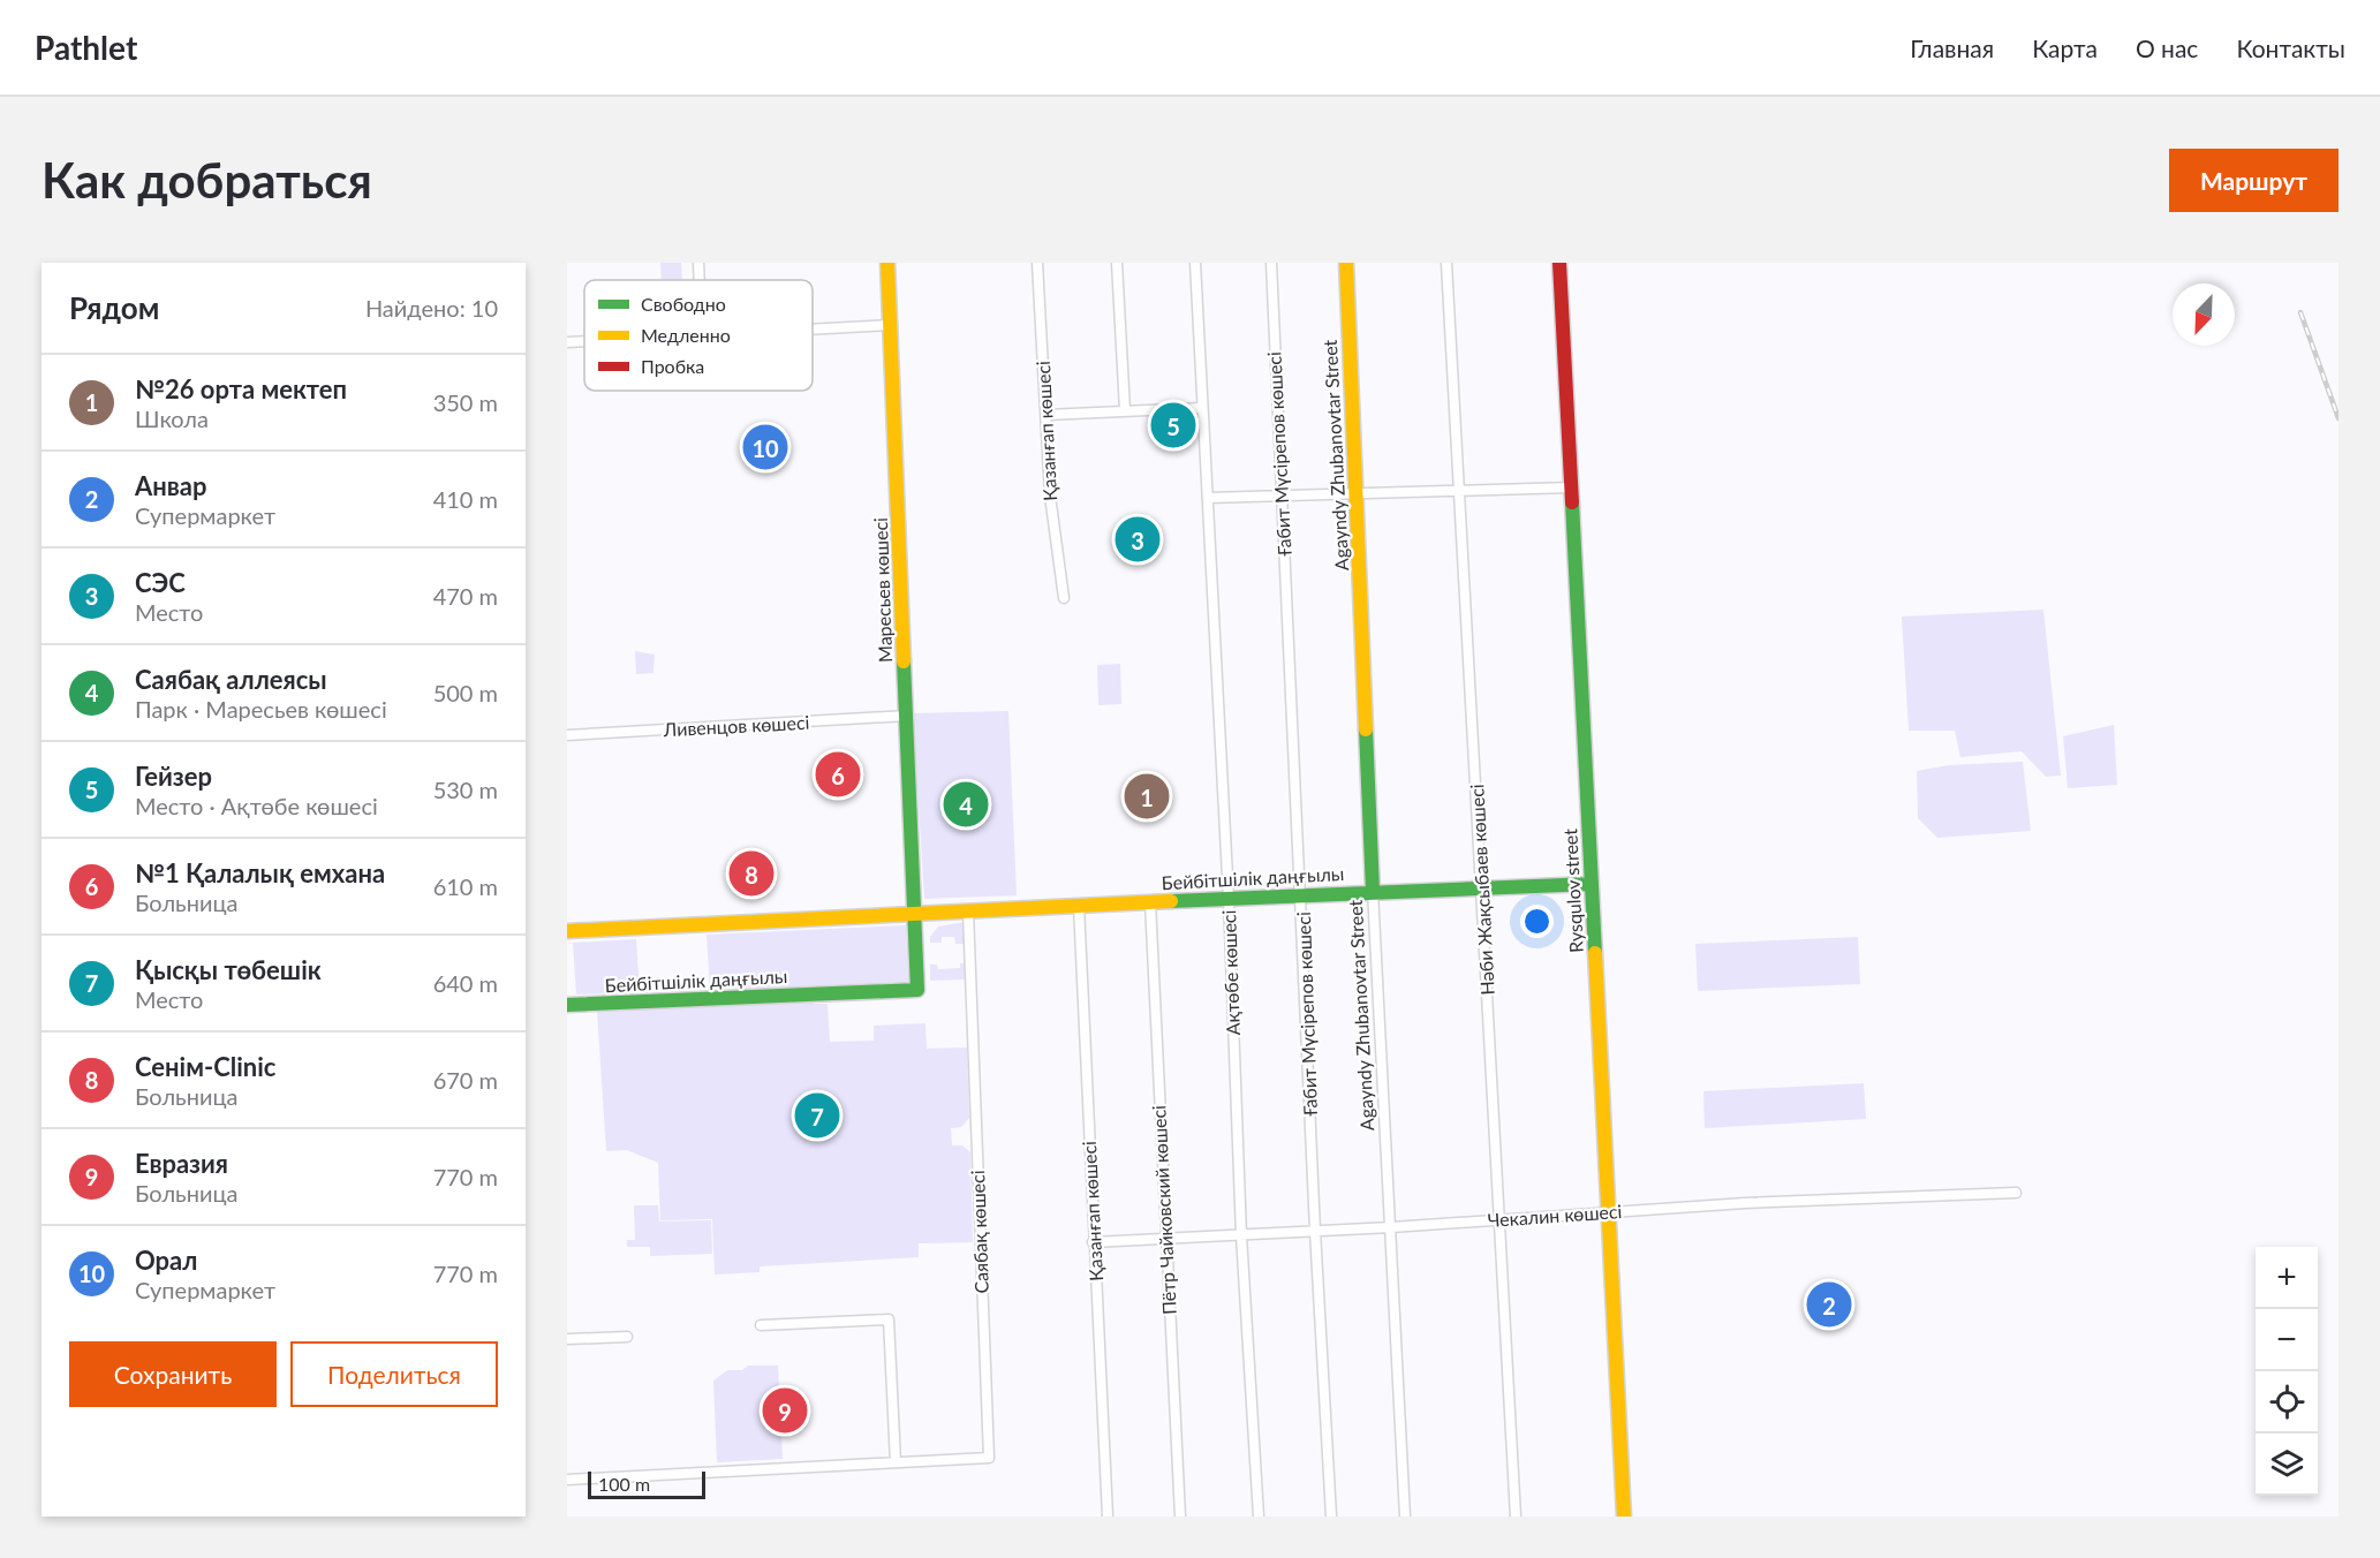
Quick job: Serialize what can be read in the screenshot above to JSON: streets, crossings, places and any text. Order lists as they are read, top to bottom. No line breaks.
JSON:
{"streets":{"street":["Қазанғап көшесі","Ғабит Мүсірепов көшесі","Agayndy Zhubanovtar Street","Маресьев көшесі","Ливенцов көшесі","Бейбітшілік даңғылы","Нәби Жақсыбаев көшесі","Rysqulov street","Ақтөбе көшесі","Пётр Чайковский көшесі","Чекалин көшесі","Саябақ көшесі"]},"crossings":[["Қазанғап көшесі","Бейбітшілік даңғылы"],["Қазанғап көшесі","Чекалин көшесі"],["Ғабит Мүсірепов көшесі","Бейбітшілік даңғылы"],["Ғабит Мүсірепов көшесі","Чекалин көшесі"],["Agayndy Zhubanovtar Street","Бейбітшілік даңғылы"],["Agayndy Zhubanovtar Street","Чекалин көшесі"],["Маресьев көшесі","Ливенцов көшесі"],["Маресьев көшесі","Бейбітшілік даңғылы"],["Бейбітшілік даңғылы","Нәби Жақсыбаев көшесі"],["Бейбітшілік даңғылы","Rysqulov street"],["Бейбітшілік даңғылы","Ақтөбе көшесі"],["Бейбітшілік даңғылы","Пётр Чайковский көшесі"],["Бейбітшілік даңғылы","Саябақ көшесі"],["Нәби Жақсыбаев көшесі","Чекалин көшесі"],["Rysqulov street","Чекалин көшесі"],["Ақтөбе көшесі","Чекалин көшесі"],["Пётр Чайковский көшесі","Чекалин көшесі"]],"legend":["Свободно","Медленно","Пробка"],"scale_bar":"100 m","north":"bottom left","page":{"header":"Pathlet","nav":["Главная","Карта","О нас","Контакты"],"buttons":["Маршрут",["Сохранить","Поделиться"]],"title":"Как добраться","heading":["Рядом","Найдено: 10"],"list":[{"mark":"1","name":"№26 орта мектеп","note":"Школа","value":"350 m"},{"mark":"2","name":"Анвар","note":"Супермаркет","value":"410 m"},{"mark":"3","name":"СЭС","note":"Место","value":"470 m"},{"mark":"4","name":"Саябақ аллеясы","note":"Парк · Маресьев көшесі","value":"500 m"},{"mark":"5","name":"Гейзер","note":"Место · Ақтөбе көшесі","value":"530 m"},{"mark":"6","name":"№1 Қалалық емхана","note":"Больница","value":"610 m"},{"mark":"7","name":"Қысқы төбешік","note":"Место","value":"640 m"},{"mark":"8","name":"Сенім-Clinic","note":"Больница","value":"670 m"},{"mark":"9","name":"Евразия","note":"Больница","value":"770 m"},{"mark":"10","name":"Орал","note":"Супермаркет","value":"770 m"}],"pins":["5","10","3","6","1","4","8","7","2","9"],"map_buttons":["+","−"],"scale":"100 m"}}
